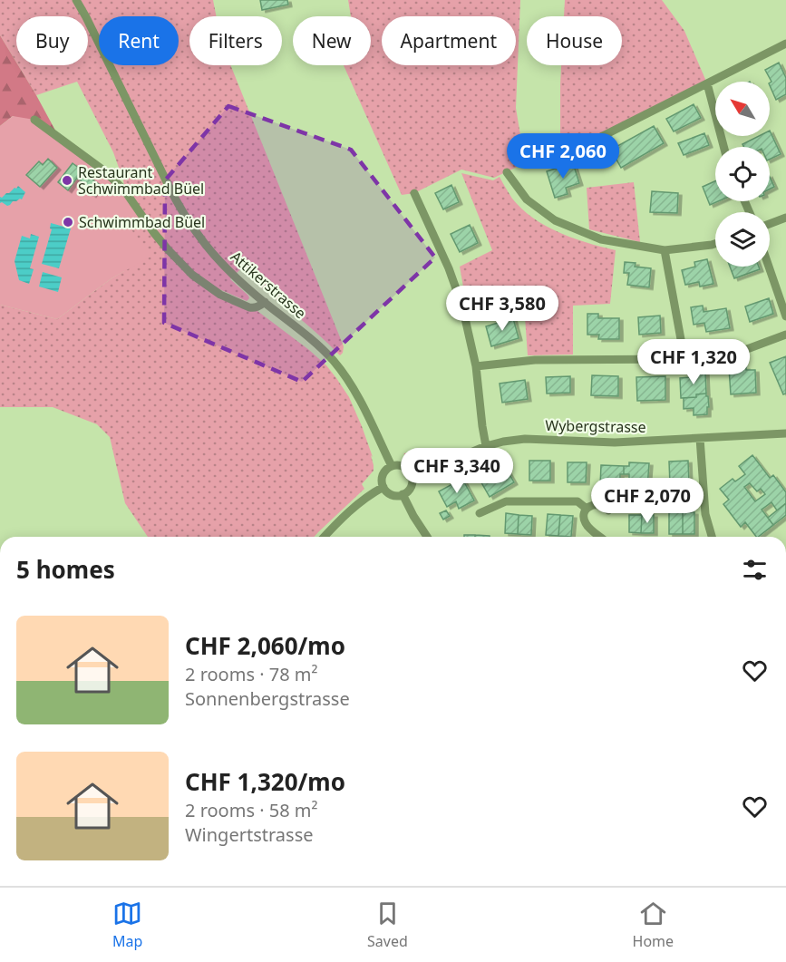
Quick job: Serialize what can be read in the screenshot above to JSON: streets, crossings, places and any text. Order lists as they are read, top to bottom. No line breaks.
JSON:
{"streets":{"street":["Attikerstrasse","Wybergstrasse"]},"crossings":[["Attikerstrasse","Wybergstrasse"]],"places":["Restaurant Schwimmbad Büel","Schwimmbad Büel"],"north":"top left","page":{"chip":["Buy","Rent","Filters","New","Apartment","House"],"price":["CHF 2,060","CHF 3,580","CHF 1,320","CHF 3,340","CHF 2,070"],"heading":"5 homes","list":[{"name":"CHF 2,060/mo","note":"2 rooms · 78 m² · Sonnenbergstrasse"},{"name":"CHF 1,320/mo","note":"2 rooms · 58 m² · Wingertstrasse"}],"tabs":["Map","Saved","Home"]}}
